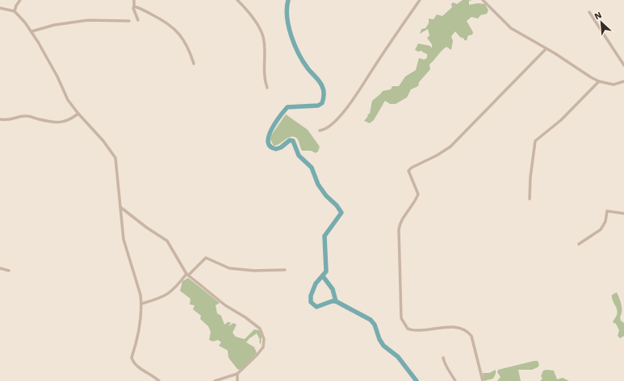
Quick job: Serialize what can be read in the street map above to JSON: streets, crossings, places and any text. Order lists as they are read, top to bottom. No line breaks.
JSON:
{"north":"top left"}
